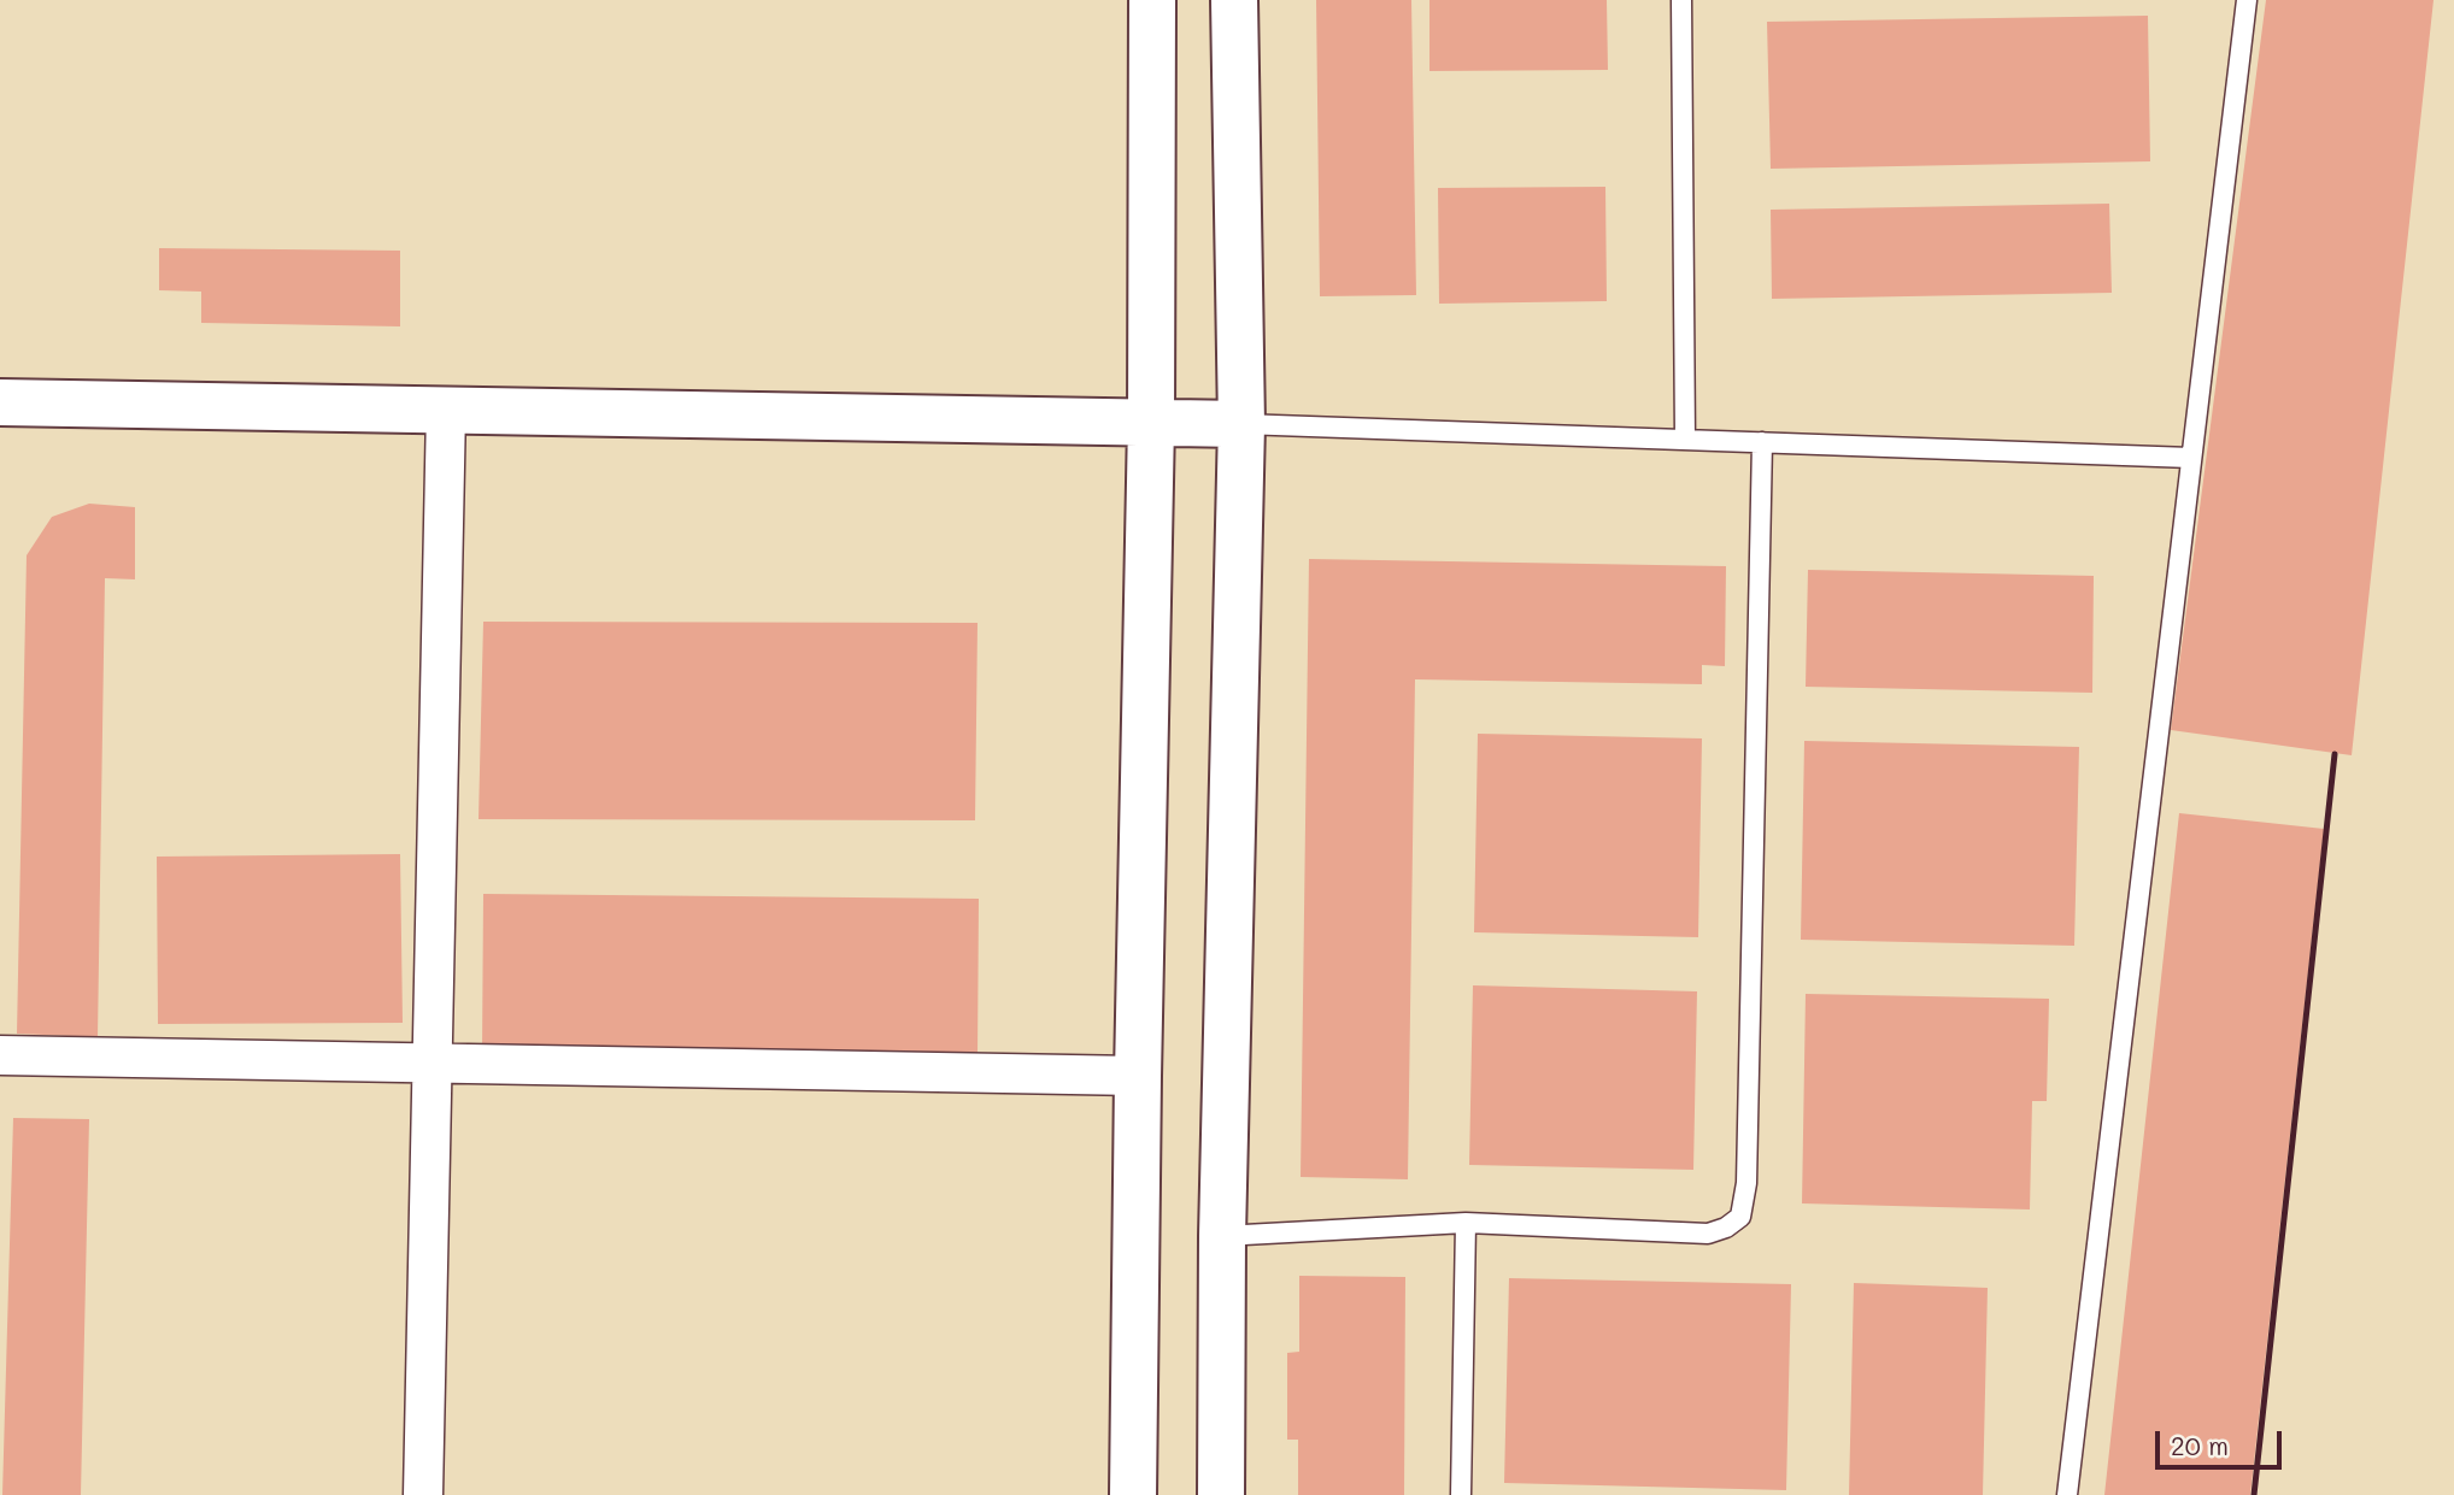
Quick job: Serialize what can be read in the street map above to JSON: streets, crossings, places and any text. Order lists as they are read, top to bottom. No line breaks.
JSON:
{"scale_bar":"20 m"}
